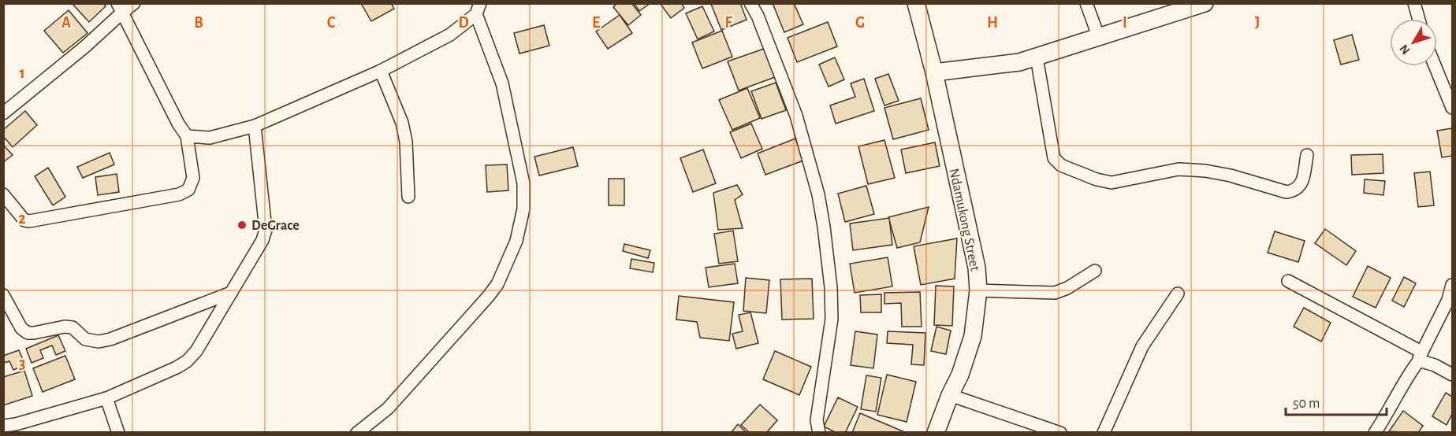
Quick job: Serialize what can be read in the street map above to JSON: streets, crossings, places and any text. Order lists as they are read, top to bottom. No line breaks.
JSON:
{"streets":{"main road":["Ndamukong Street"]},"places":["DeGrace"],"scale_bar":"50 m","north":"bottom left","grid":{"columns":["A","B","C","D","E","F","G","H","I","J"],"rows":["1","2","3"]}}
